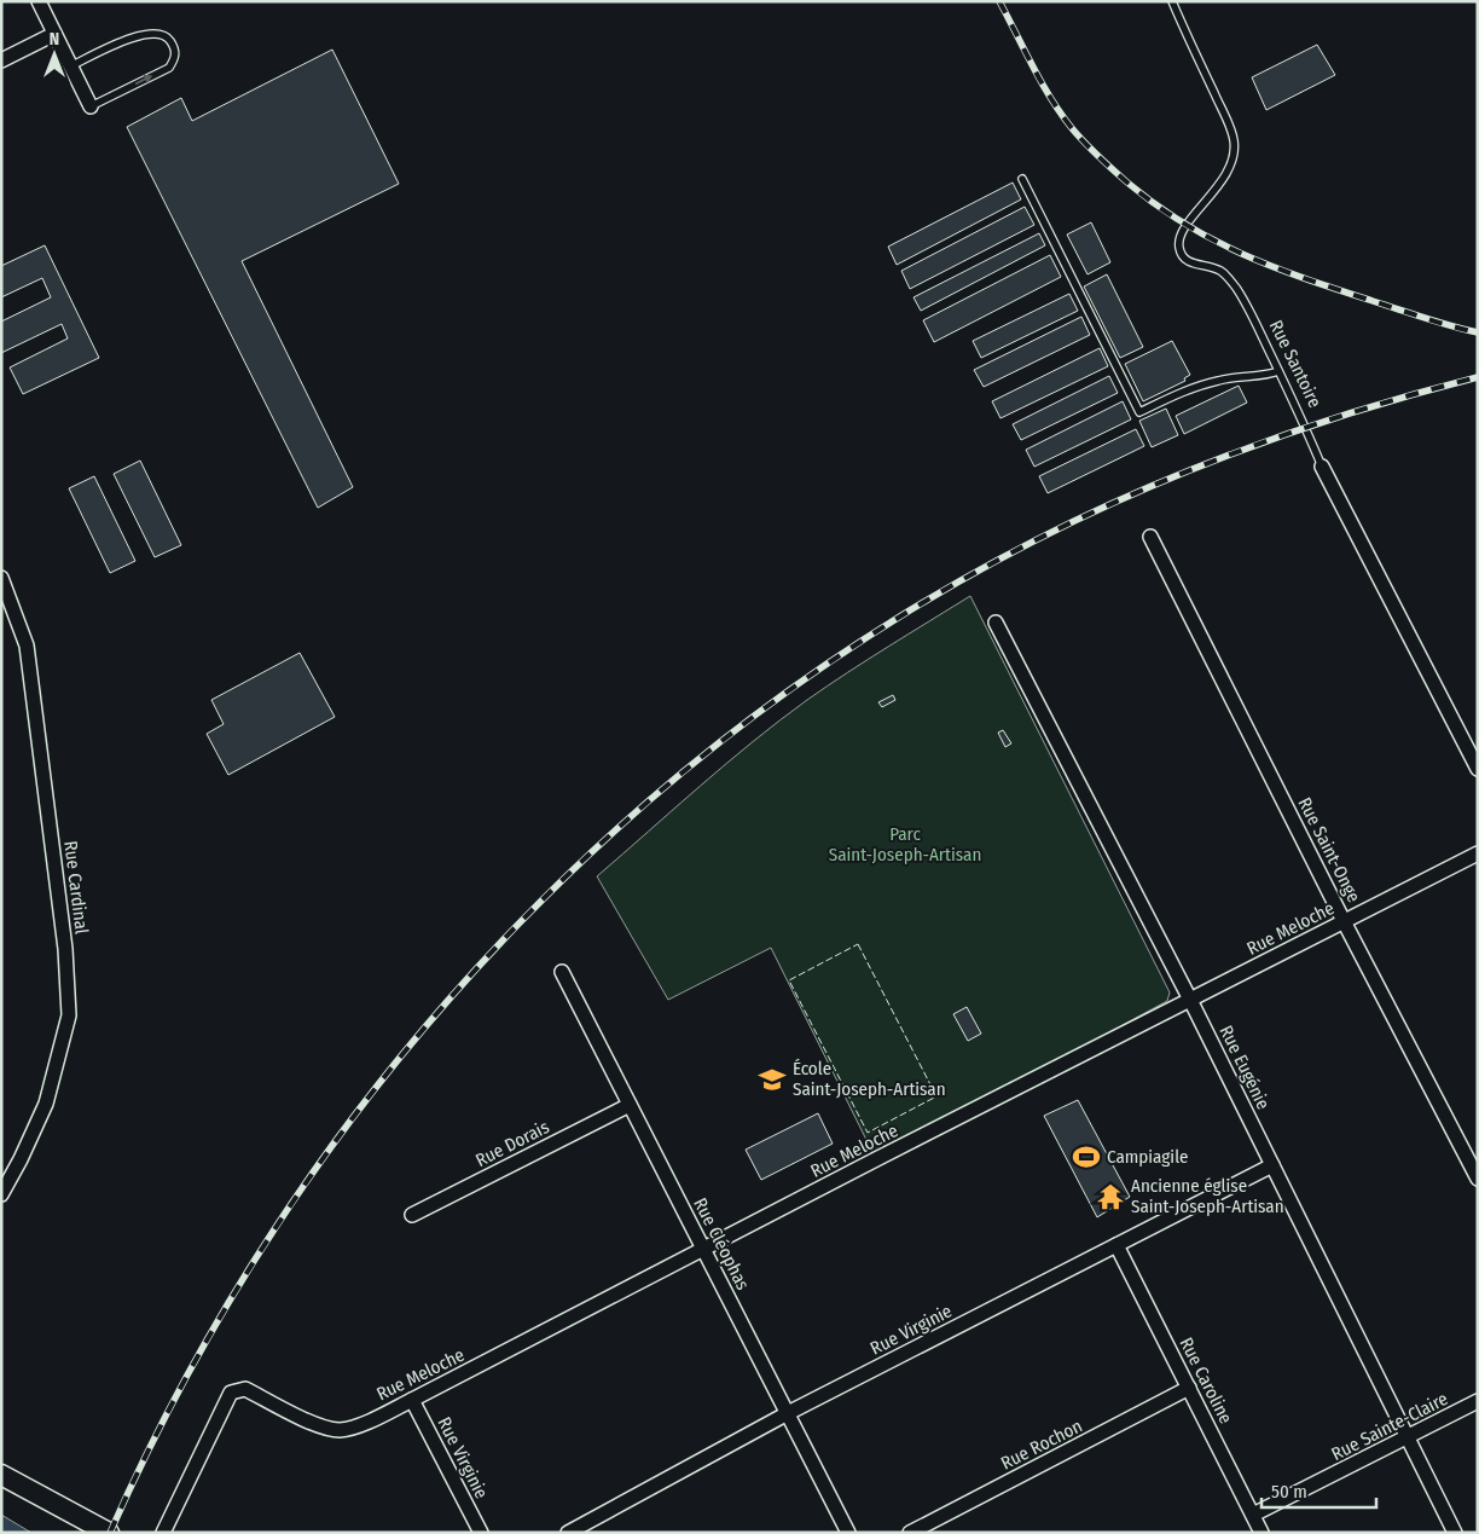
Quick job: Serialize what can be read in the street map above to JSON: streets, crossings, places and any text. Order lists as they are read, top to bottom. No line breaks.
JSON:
{"streets":{"street":["Rue Santoire","Rue Saint-Onge","Rue Cardinal","Rue Meloche","Rue Eugénie","Rue Dorais","Rue Cléophas","Rue Virginie","Rue Caroline","Rue Sainte-Claire","Rue Rochon"]},"crossings":[["Rue Saint-Onge","Rue Meloche"],["Rue Meloche","Rue Eugénie"],["Rue Meloche","Rue Cléophas"],["Rue Meloche","Rue Virginie"],["Rue Eugénie","Rue Virginie"],["Rue Eugénie","Rue Sainte-Claire"],["Rue Dorais","Rue Cléophas"],["Rue Cléophas","Rue Virginie"],["Rue Virginie","Rue Caroline"],["Rue Caroline","Rue Sainte-Claire"],["Rue Caroline","Rue Rochon"]],"parks":["Parc Saint-Joseph-Artisan"],"places":{"school or university":["École Saint-Joseph-Artisan"],"sports":["Campiagile"],"temple":["Ancienne église Saint-Joseph-Artisan"]},"scale_bar":"50 m","north":"top"}
